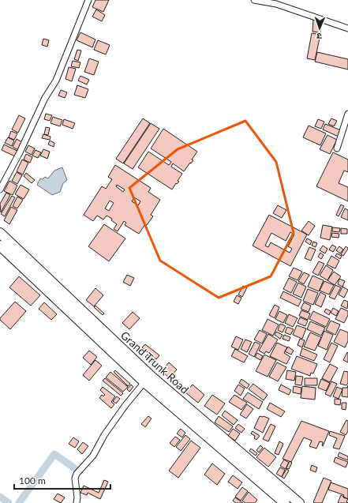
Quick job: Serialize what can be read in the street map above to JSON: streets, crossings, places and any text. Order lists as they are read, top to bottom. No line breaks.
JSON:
{"streets":{"highway":["Grand Trunk Road"]},"scale_bar":"100 m","north":"bottom"}
